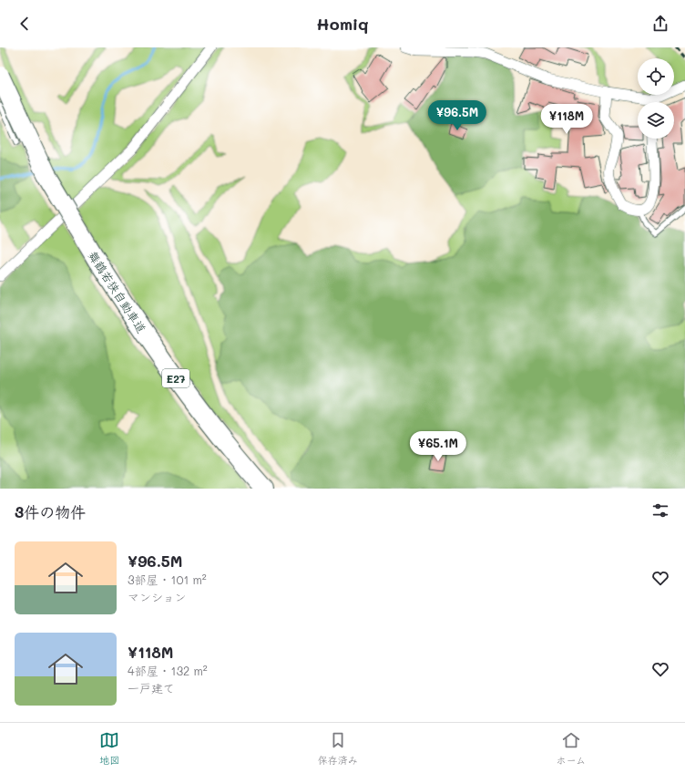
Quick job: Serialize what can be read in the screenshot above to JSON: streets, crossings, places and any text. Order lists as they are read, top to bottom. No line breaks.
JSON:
{"streets":{"highway":["舞鶴若狭自動車道","E27"]},"page":{"header":"Homiq","price":["¥96.5M","¥118M","¥65.1M"],"heading":"3件の物件","list":[{"name":"¥96.5M","note":"3部屋 · 101 m² · マンション"},{"name":"¥118M","note":"4部屋 · 132 m² · 一戸建て"}],"tabs":["地図","保存済み","ホーム"]}}
